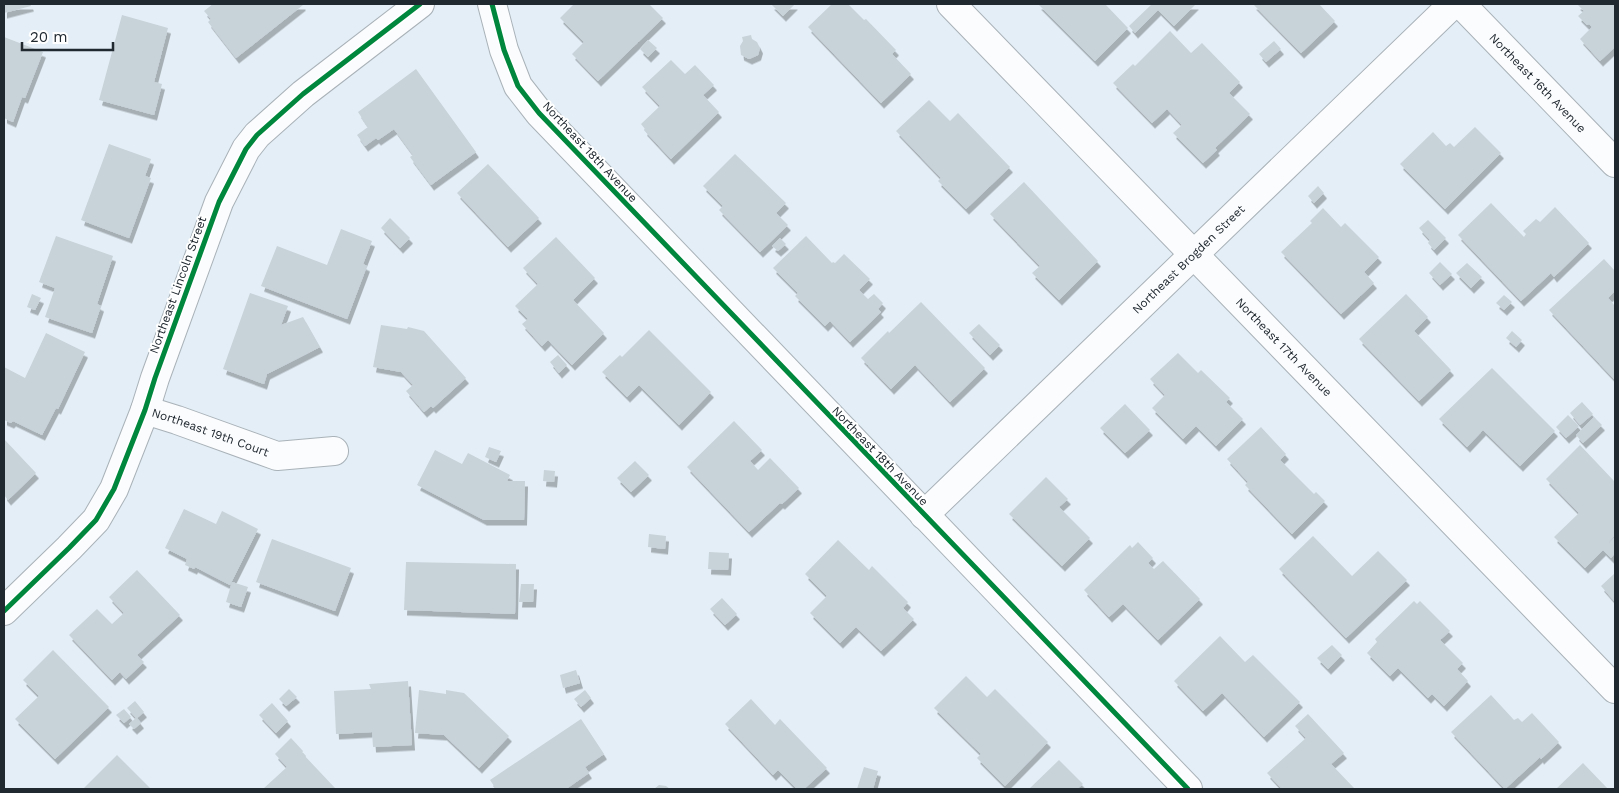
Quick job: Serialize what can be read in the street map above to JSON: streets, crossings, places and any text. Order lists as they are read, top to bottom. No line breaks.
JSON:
{"streets":{"street":["Northeast 16th Avenue","Northeast 18th Avenue","Northeast Brogden Street","Northeast Lincoln Street","Northeast 17th Avenue","Northeast 19th Court"]},"crossings":[["Northeast 18th Avenue","Northeast Brogden Street"],["Northeast Brogden Street","Northeast 17th Avenue"],["Northeast Lincoln Street","Northeast 19th Court"]],"scale_bar":"20 m"}
